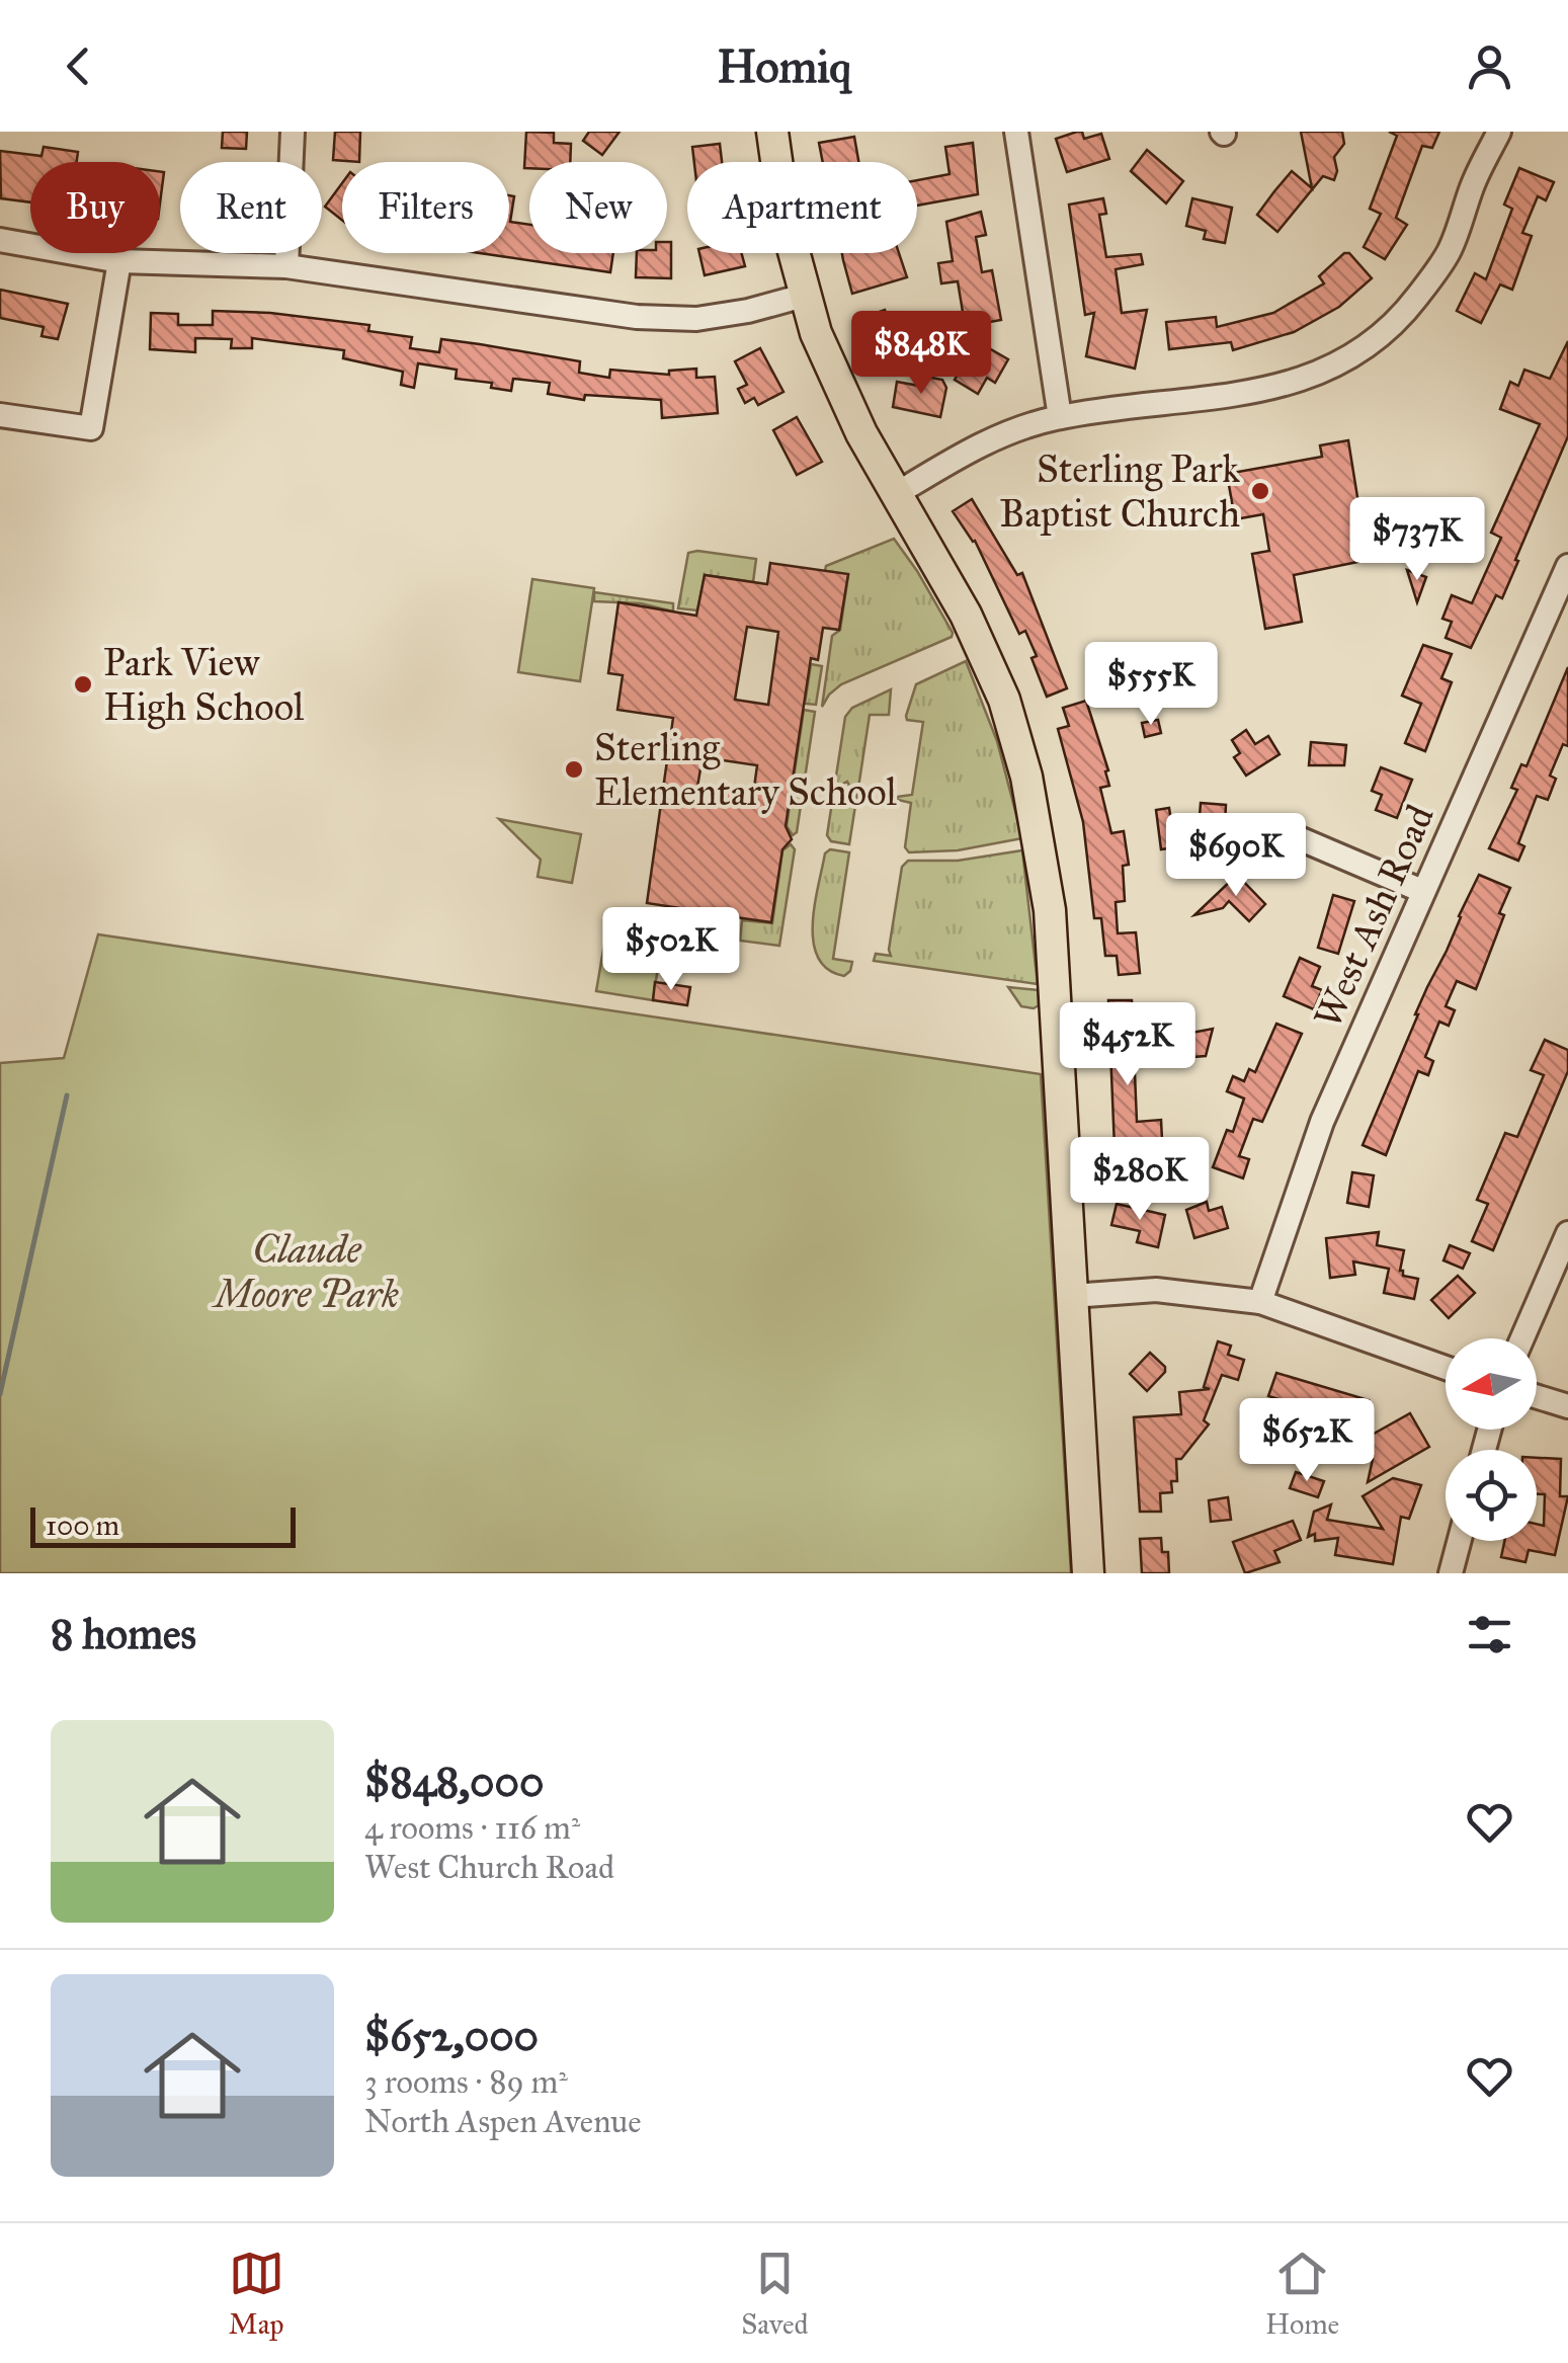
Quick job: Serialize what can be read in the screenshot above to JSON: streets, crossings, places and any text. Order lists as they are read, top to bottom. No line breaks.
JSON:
{"streets":{"street":["West Ash Road"]},"parks":["Claude Moore Park"],"places":["Sterling Park Baptist Church","Park View High School","Sterling Elementary School"],"scale_bar":"100 m","north":"left","page":{"header":"Homiq","chip":["Buy","Rent","Filters","New","Apartment"],"price":["$848K","$737K","$555K","$690K","$502K","$452K","$280K","$652K"],"scale":"100 m","heading":"8 homes","list":[{"name":"$848,000","note":"4 rooms · 116 m² · West Church Road"},{"name":"$652,000","note":"3 rooms · 89 m² · North Aspen Avenue"}],"tabs":["Map","Saved","Home"]}}
